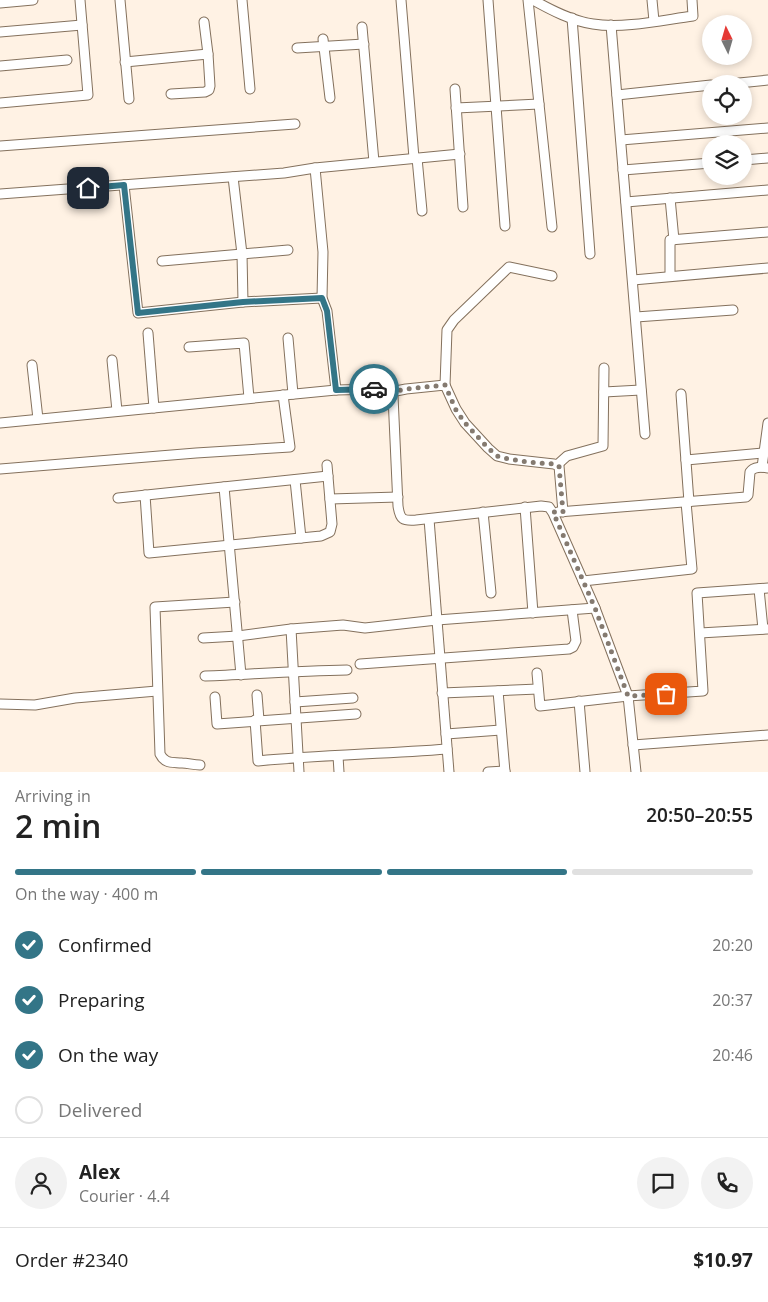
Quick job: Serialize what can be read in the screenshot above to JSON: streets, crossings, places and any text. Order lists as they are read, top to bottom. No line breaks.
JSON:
{"north":"top","page":{"heading":["2 min","Arriving in","20:50–20:55"],"panel":["Alex","Courier · 4.4","Order #2340","$10.97"],"bar":"On the way · 400 m","list":[["Confirmed","20:20"],["Preparing","20:37"],["On the way","20:46"],"Delivered"]}}
